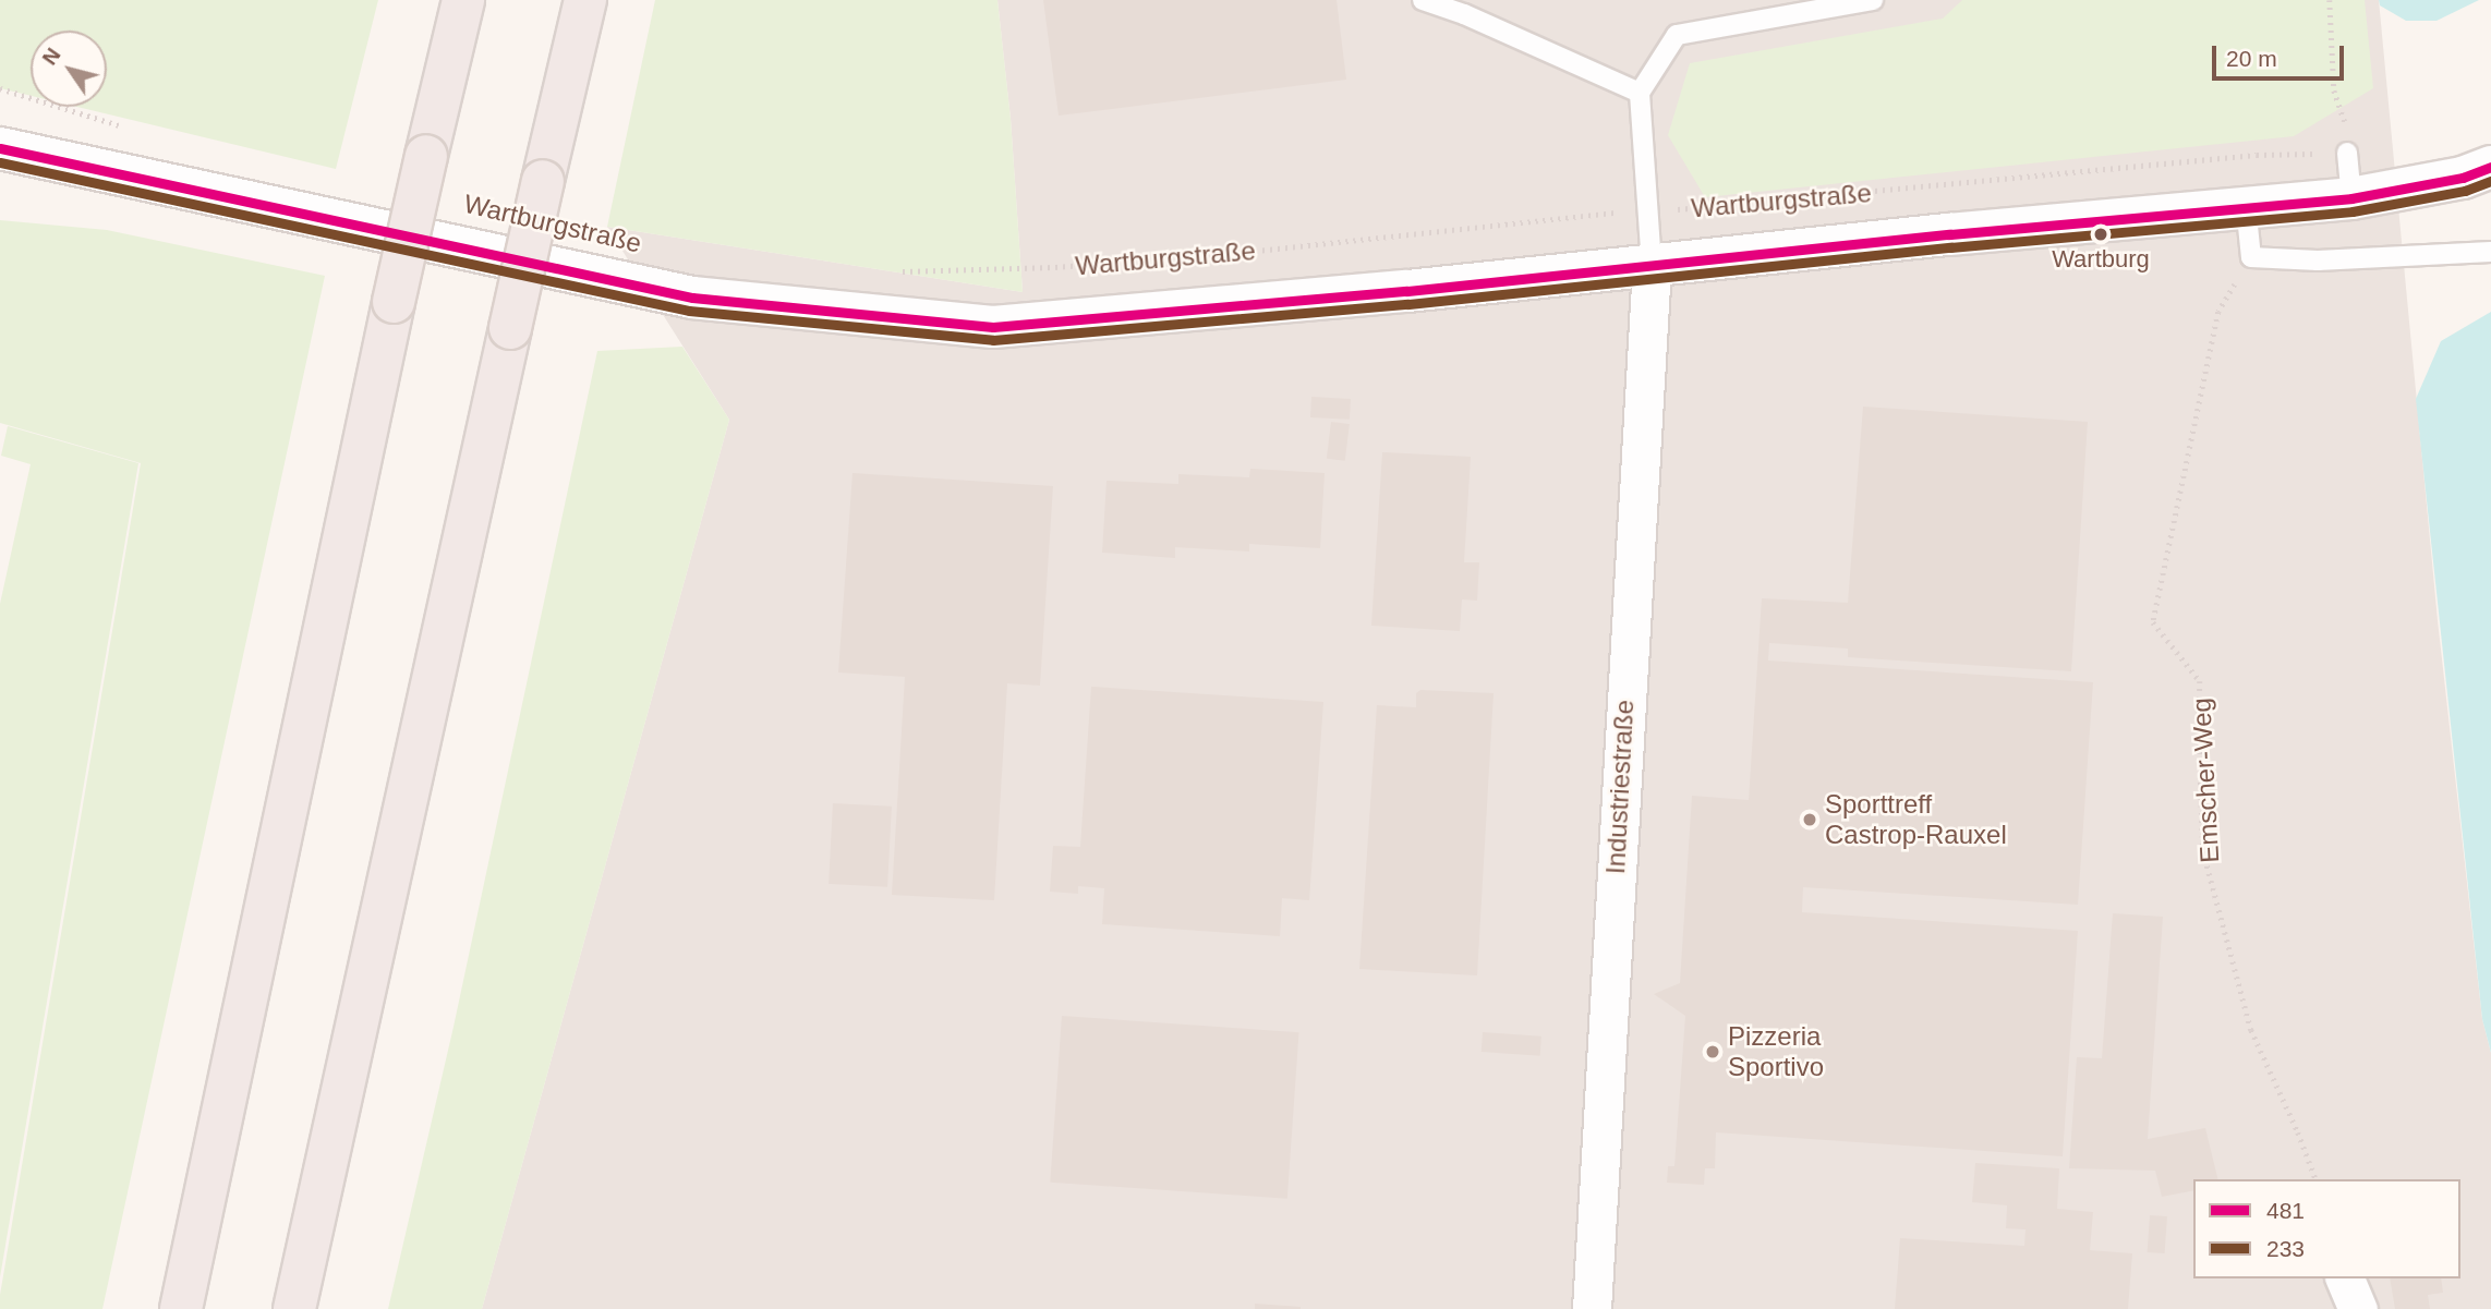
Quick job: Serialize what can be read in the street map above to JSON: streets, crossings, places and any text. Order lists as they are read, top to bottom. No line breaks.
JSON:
{"streets":{"main road":["Wartburgstraße"],"street":["Industriestraße"],"path":["Emscher-Weg"]},"crossings":[["Wartburgstraße","Industriestraße"]],"places":["Wartburg","Sporttreff Castrop-Rauxel","Pizzeria Sportivo"],"lines":["transit line 481","transit line 233"],"legend":["481","233"],"scale_bar":"20 m","north":"top left"}
